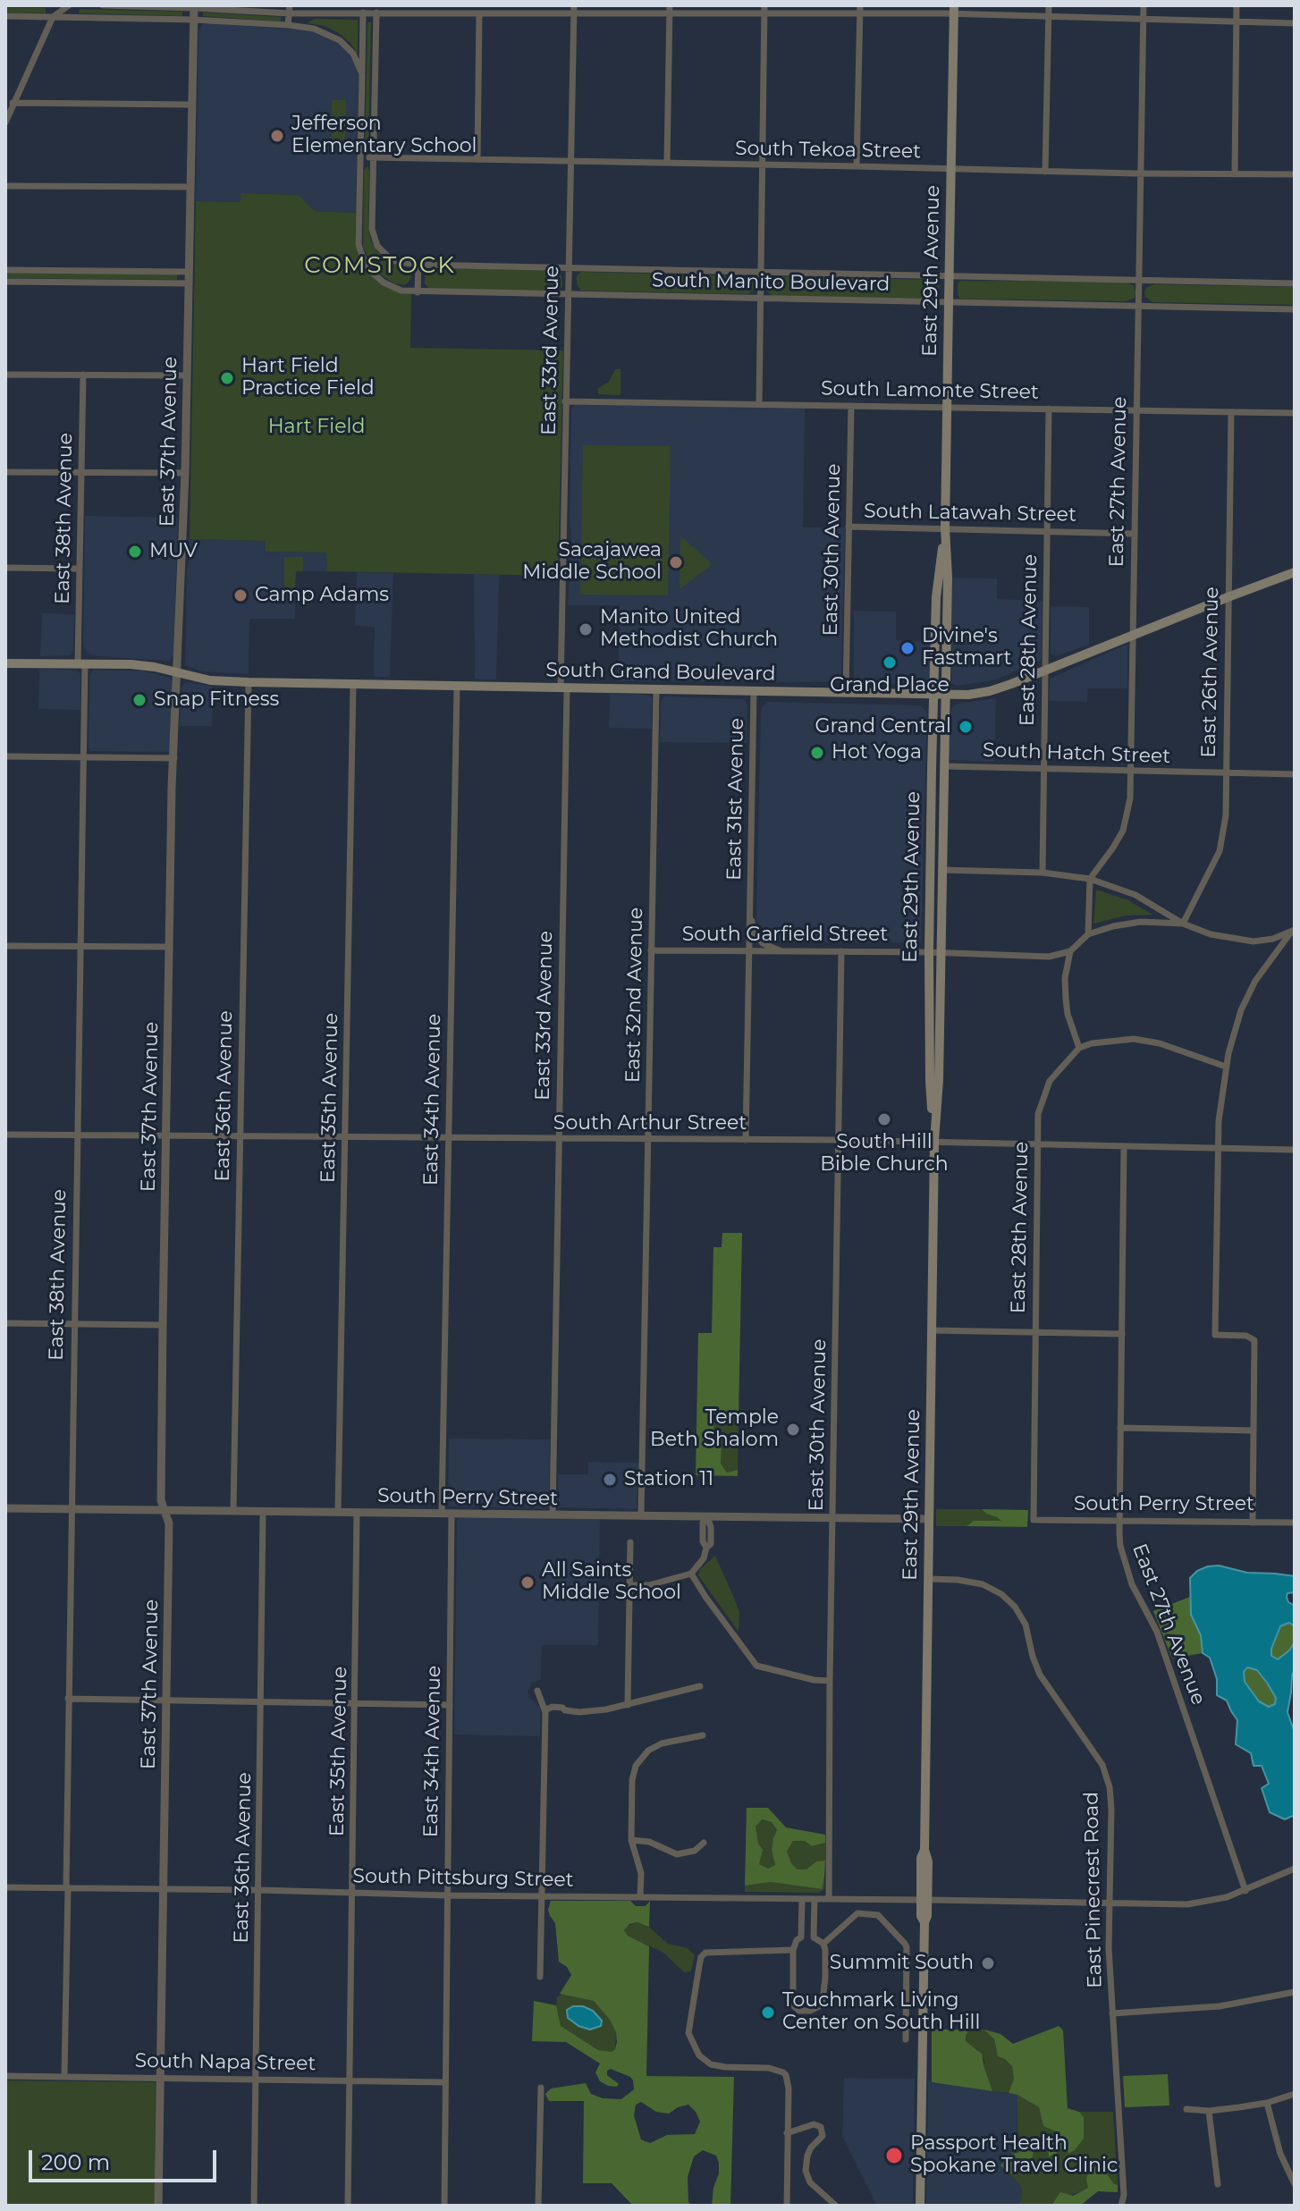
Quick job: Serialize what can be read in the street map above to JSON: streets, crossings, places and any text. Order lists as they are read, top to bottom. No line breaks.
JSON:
{"streets":{"main road":["East 29th Avenue","South Grand Boulevard"],"street":["South Tekoa Street","South Manito Boulevard","East 33rd Avenue","South Lamonte Street","East 37th Avenue","East 27th Avenue","South Latawah Street","East 38th Avenue","East 30th Avenue","East 28th Avenue","East 26th Avenue","South Hatch Street","East 31st Avenue","South Garfield Street","East 32nd Avenue","East 36th Avenue","East 35th Avenue","East 34th Avenue","South Arthur Street","South Perry Street","South Pittsburg Street","East Pinecrest Road","South Napa Street"]},"crossings":[["South Tekoa Street","East 29th Avenue"],["South Tekoa Street","South Manito Boulevard"],["South Tekoa Street","East 33rd Avenue"],["South Tekoa Street","East 27th Avenue"],["East 29th Avenue","South Manito Boulevard"],["East 29th Avenue","South Lamonte Street"],["East 29th Avenue","South Latawah Street"],["East 29th Avenue","South Grand Boulevard"],["East 29th Avenue","South Hatch Street"],["East 29th Avenue","South Garfield Street"],["East 29th Avenue","South Arthur Street"],["East 29th Avenue","South Perry Street"],["East 29th Avenue","South Pittsburg Street"],["East 29th Avenue","East Pinecrest Road"],["South Manito Boulevard","East 33rd Avenue"],["South Manito Boulevard","East 27th Avenue"],["East 33rd Avenue","South Lamonte Street"],["East 33rd Avenue","South Grand Boulevard"],["East 33rd Avenue","South Arthur Street"],["East 33rd Avenue","South Perry Street"],["South Lamonte Street","East 27th Avenue"],["South Lamonte Street","East 30th Avenue"],["South Lamonte Street","East 28th Avenue"],["South Lamonte Street","East 26th Avenue"],["East 37th Avenue","South Grand Boulevard"],["East 37th Avenue","South Arthur Street"],["East 37th Avenue","South Perry Street"],["East 37th Avenue","South Pittsburg Street"],["East 37th Avenue","South Napa Street"],["East 27th Avenue","South Latawah Street"],["East 27th Avenue","South Grand Boulevard"],["East 27th Avenue","South Hatch Street"],["East 27th Avenue","South Arthur Street"],["East 27th Avenue","South Perry Street"],["East 27th Avenue","South Pittsburg Street"],["South Latawah Street","East 30th Avenue"],["South Latawah Street","East 28th Avenue"],["East 38th Avenue","South Grand Boulevard"],["East 38th Avenue","South Arthur Street"],["East 38th Avenue","South Perry Street"],["East 38th Avenue","South Pittsburg Street"],["East 38th Avenue","South Napa Street"],["East 30th Avenue","South Grand Boulevard"],["East 30th Avenue","South Garfield Street"],["East 30th Avenue","South Arthur Street"],["East 30th Avenue","South Perry Street"],["East 30th Avenue","South Pittsburg Street"],["East 28th Avenue","South Grand Boulevard"],["East 28th Avenue","South Hatch Street"],["East 28th Avenue","South Arthur Street"],["East 28th Avenue","South Perry Street"],["South Grand Boulevard","East 26th Avenue"],["South Grand Boulevard","East 31st Avenue"],["South Grand Boulevard","East 32nd Avenue"],["South Grand Boulevard","East 36th Avenue"],["South Grand Boulevard","East 35th Avenue"],["South Grand Boulevard","East 34th Avenue"],["East 26th Avenue","South Hatch Street"],["East 31st Avenue","South Garfield Street"],["East 31st Avenue","South Arthur Street"],["South Garfield Street","East 32nd Avenue"],["East 32nd Avenue","South Arthur Street"],["East 32nd Avenue","South Perry Street"],["East 36th Avenue","South Arthur Street"],["East 36th Avenue","South Perry Street"],["East 36th Avenue","South Pittsburg Street"],["East 36th Avenue","South Napa Street"],["East 35th Avenue","South Arthur Street"],["East 35th Avenue","South Perry Street"],["East 35th Avenue","South Pittsburg Street"],["East 35th Avenue","South Napa Street"],["East 34th Avenue","South Arthur Street"],["East 34th Avenue","South Perry Street"],["East 34th Avenue","South Pittsburg Street"],["East 34th Avenue","South Napa Street"],["South Pittsburg Street","East Pinecrest Road"]],"districts":["COMSTOCK"],"parks":["Hart Field"],"places":["Jefferson Elementary School","Hart Field Practice Field","MUV","Sacajawea Middle School","Camp Adams","Manito United Methodist Church","Divine's Fastmart","Grand Place","Snap Fitness","Grand Central","Hot Yoga","South Hill Bible Church","Temple Beth Shalom","Station 11","All Saints Middle School","Summit South","Touchmark Living Center on South Hill","Passport Health Spokane Travel Clinic"],"scale_bar":"200 m"}
